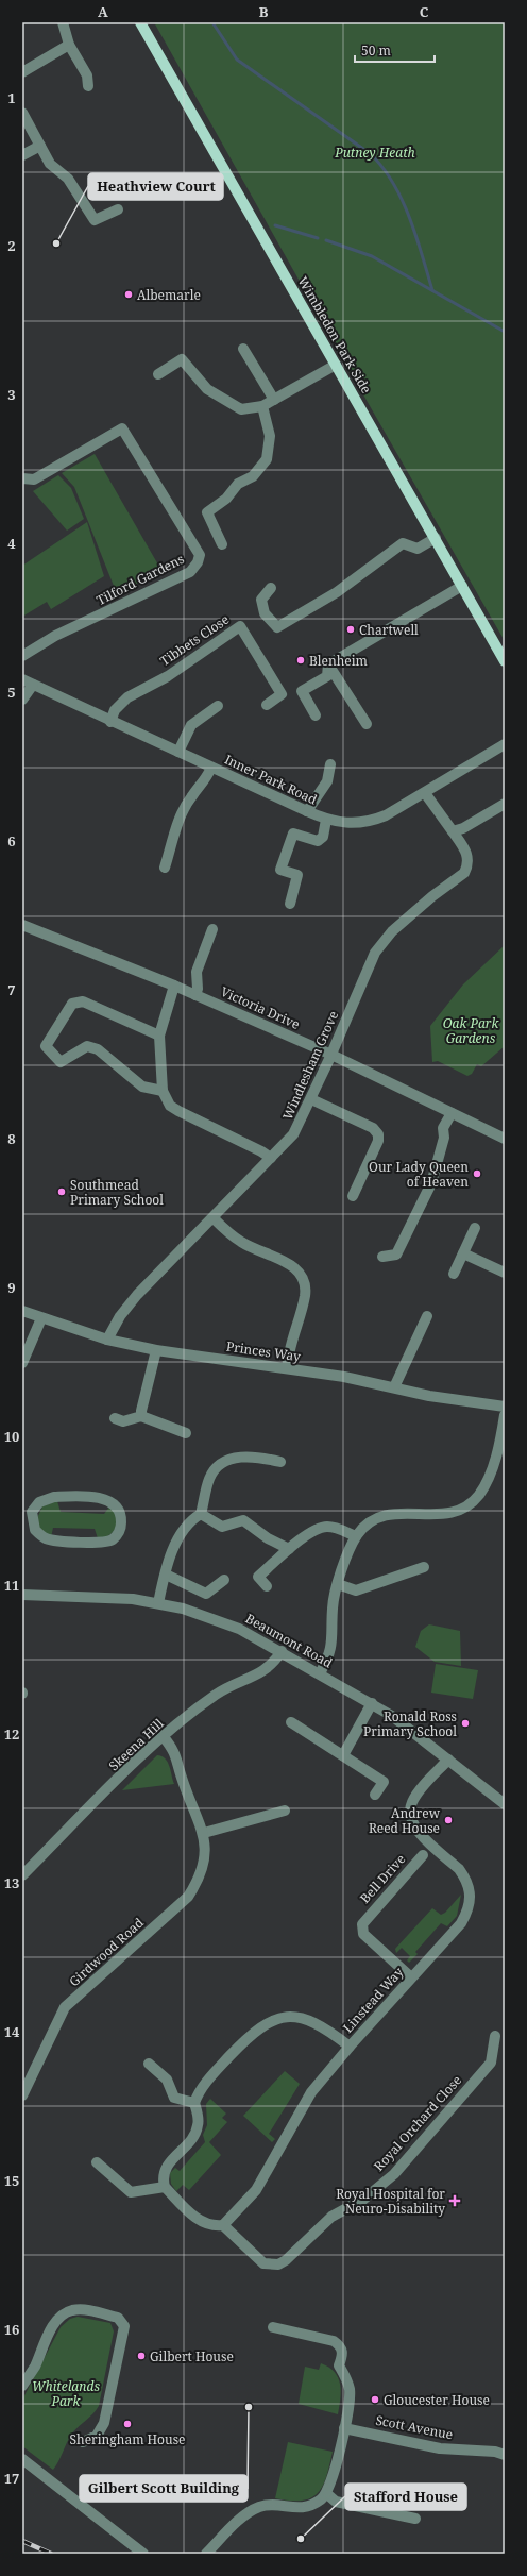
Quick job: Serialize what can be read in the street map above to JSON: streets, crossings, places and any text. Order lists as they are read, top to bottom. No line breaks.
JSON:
{"streets":{"main road":["Wimbledon Park Side"],"street":["Tilford Gardens","Tibbets Close","Inner Park Road","Victoria Drive","Windlesham Grove","Princes Way","Beaumont Road","Skeena Hill","Bell Drive","Girdwood Road","Linstead Way","Royal Orchard Close","Scott Avenue"]},"crossings":[["Tibbets Close","Inner Park Road"],["Inner Park Road","Windlesham Grove"],["Victoria Drive","Windlesham Grove"],["Windlesham Grove","Princes Way"],["Beaumont Road","Skeena Hill"],["Beaumont Road","Linstead Way"],["Skeena Hill","Girdwood Road"],["Bell Drive","Linstead Way"],["Linstead Way","Royal Orchard Close"]],"parks":["Putney Heath","Oak Park Gardens","Whitelands Park"],"places":{"other":["Heathview Court","Albemarle","Chartwell","Blenheim","Our Lady Queen of Heaven","Southmead Primary School","Ronald Ross Primary School","Andrew Reed House","Gilbert House","Gloucester House","Gilbert Scott Building","Sheringham House","Stafford House"],"health":["Royal Hospital for Neuro-Disability"]},"scale_bar":"50 m","grid":{"columns":["A","B","C"],"rows":["1","2","3","4","5","6","7","8","9","10","11","12","13","14","15","16","17"]}}
